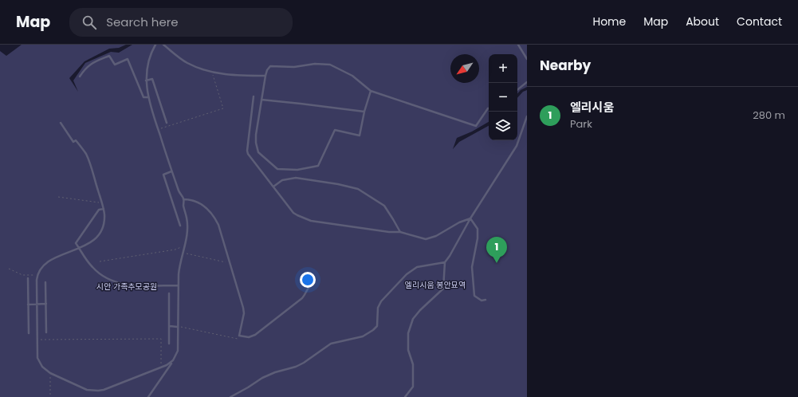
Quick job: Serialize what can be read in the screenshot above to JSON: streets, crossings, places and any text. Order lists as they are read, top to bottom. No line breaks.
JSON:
{"parks":["엘리시움 봉안묘역","시안 가족추모공원"],"north":"bottom left","page":{"header":"Map","search":"Search here","nav":["Home","Map","About","Contact"],"heading":"Nearby","map_buttons":["+","−"],"list":[{"mark":"1","name":"엘리시움","note":"Park","value":"280 m"}],"pins":"1"}}
